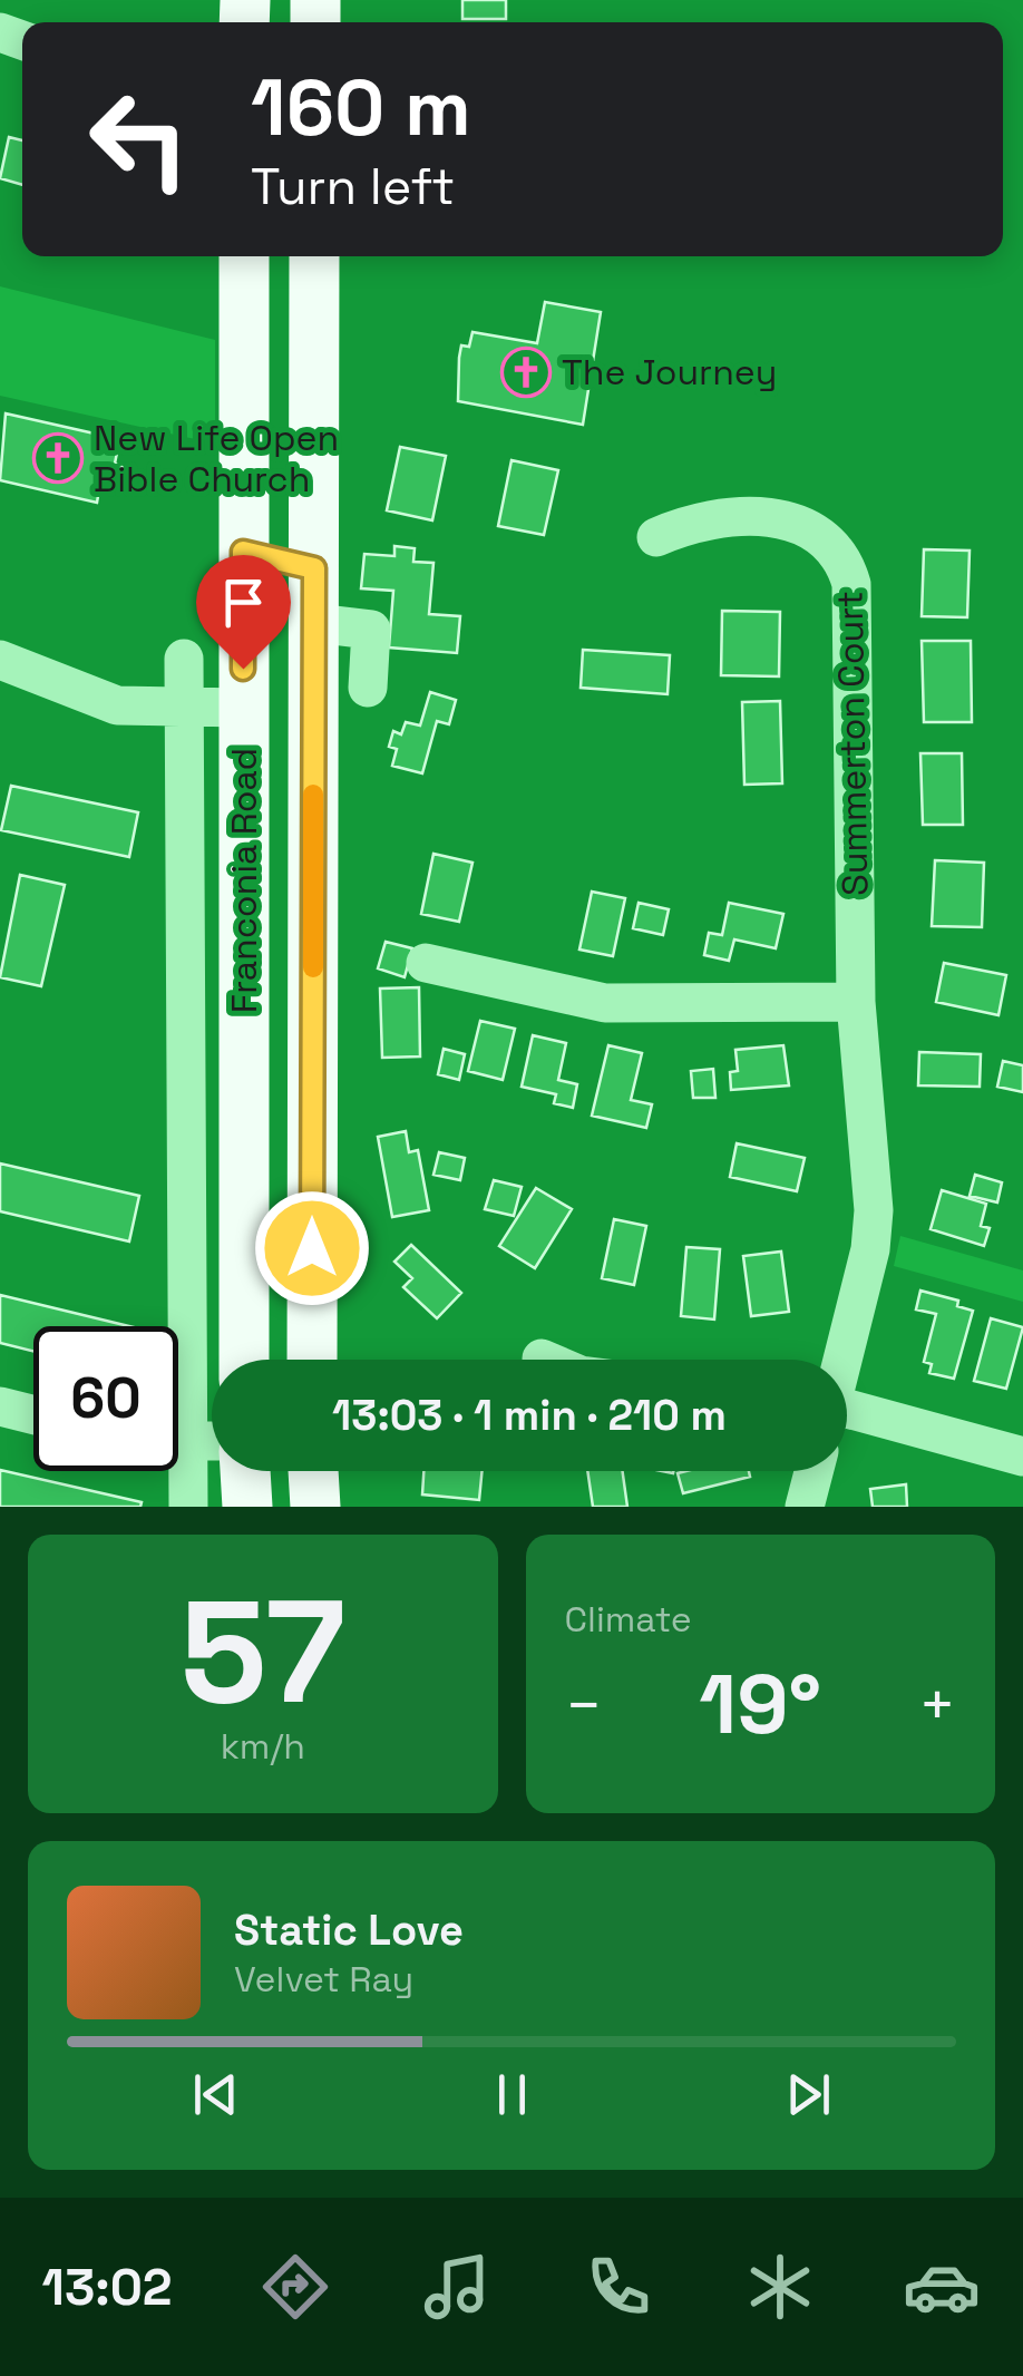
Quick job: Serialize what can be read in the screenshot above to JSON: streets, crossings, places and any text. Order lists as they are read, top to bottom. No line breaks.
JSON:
{"streets":{"main road":["Franconia Road"],"street":["Summerton Court"]},"places":{"church":["The Journey","New Life Open Bible Church"]},"page":{"turn":["160 m","Turn left"],"limit":"60","trip":"13:03 · 1 min · 210 m","tile":[["57","km/h"],"Climate"],"heat":["−","19°","+"],"song":["Static Love","Velvet Ray"],"tabs":"13:02"}}
